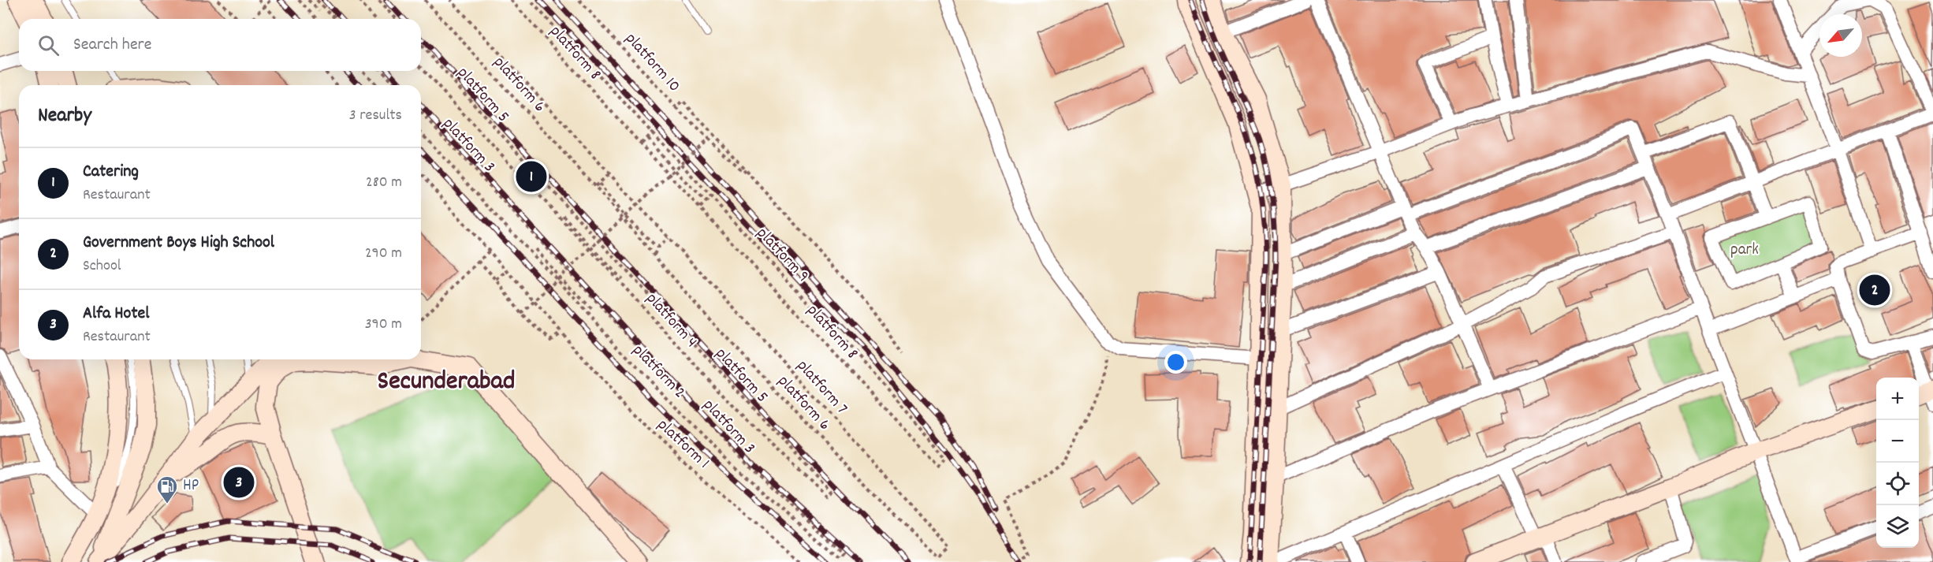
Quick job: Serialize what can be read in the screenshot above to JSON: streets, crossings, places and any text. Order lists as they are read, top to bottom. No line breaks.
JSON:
{"streets":{"path":["platform 8","platform 10","platform 6","platform 5","platform 3","platform 9","platform 4","platform 2","platform 7","platform 1"]},"crossings":[["platform 8","platform 9"],["platform 6","platform 7"],["platform 5","platform 4"],["platform 3","platform 2"]],"districts":["Secunderabad"],"parks":["park"],"places":{"fuel station":["HP"]},"north":"bottom left","page":{"search":"Search here","heading":["Nearby","3 results"],"list":[{"mark":"1","name":"Catering","note":"Restaurant","value":"280 m"},{"mark":"2","name":"Government Boys High School","note":"School","value":"290 m"},{"mark":"3","name":"Alfa Hotel","note":"Restaurant","value":"390 m"}],"pins":["1","2","3"],"map_buttons":["+","−"]}}
